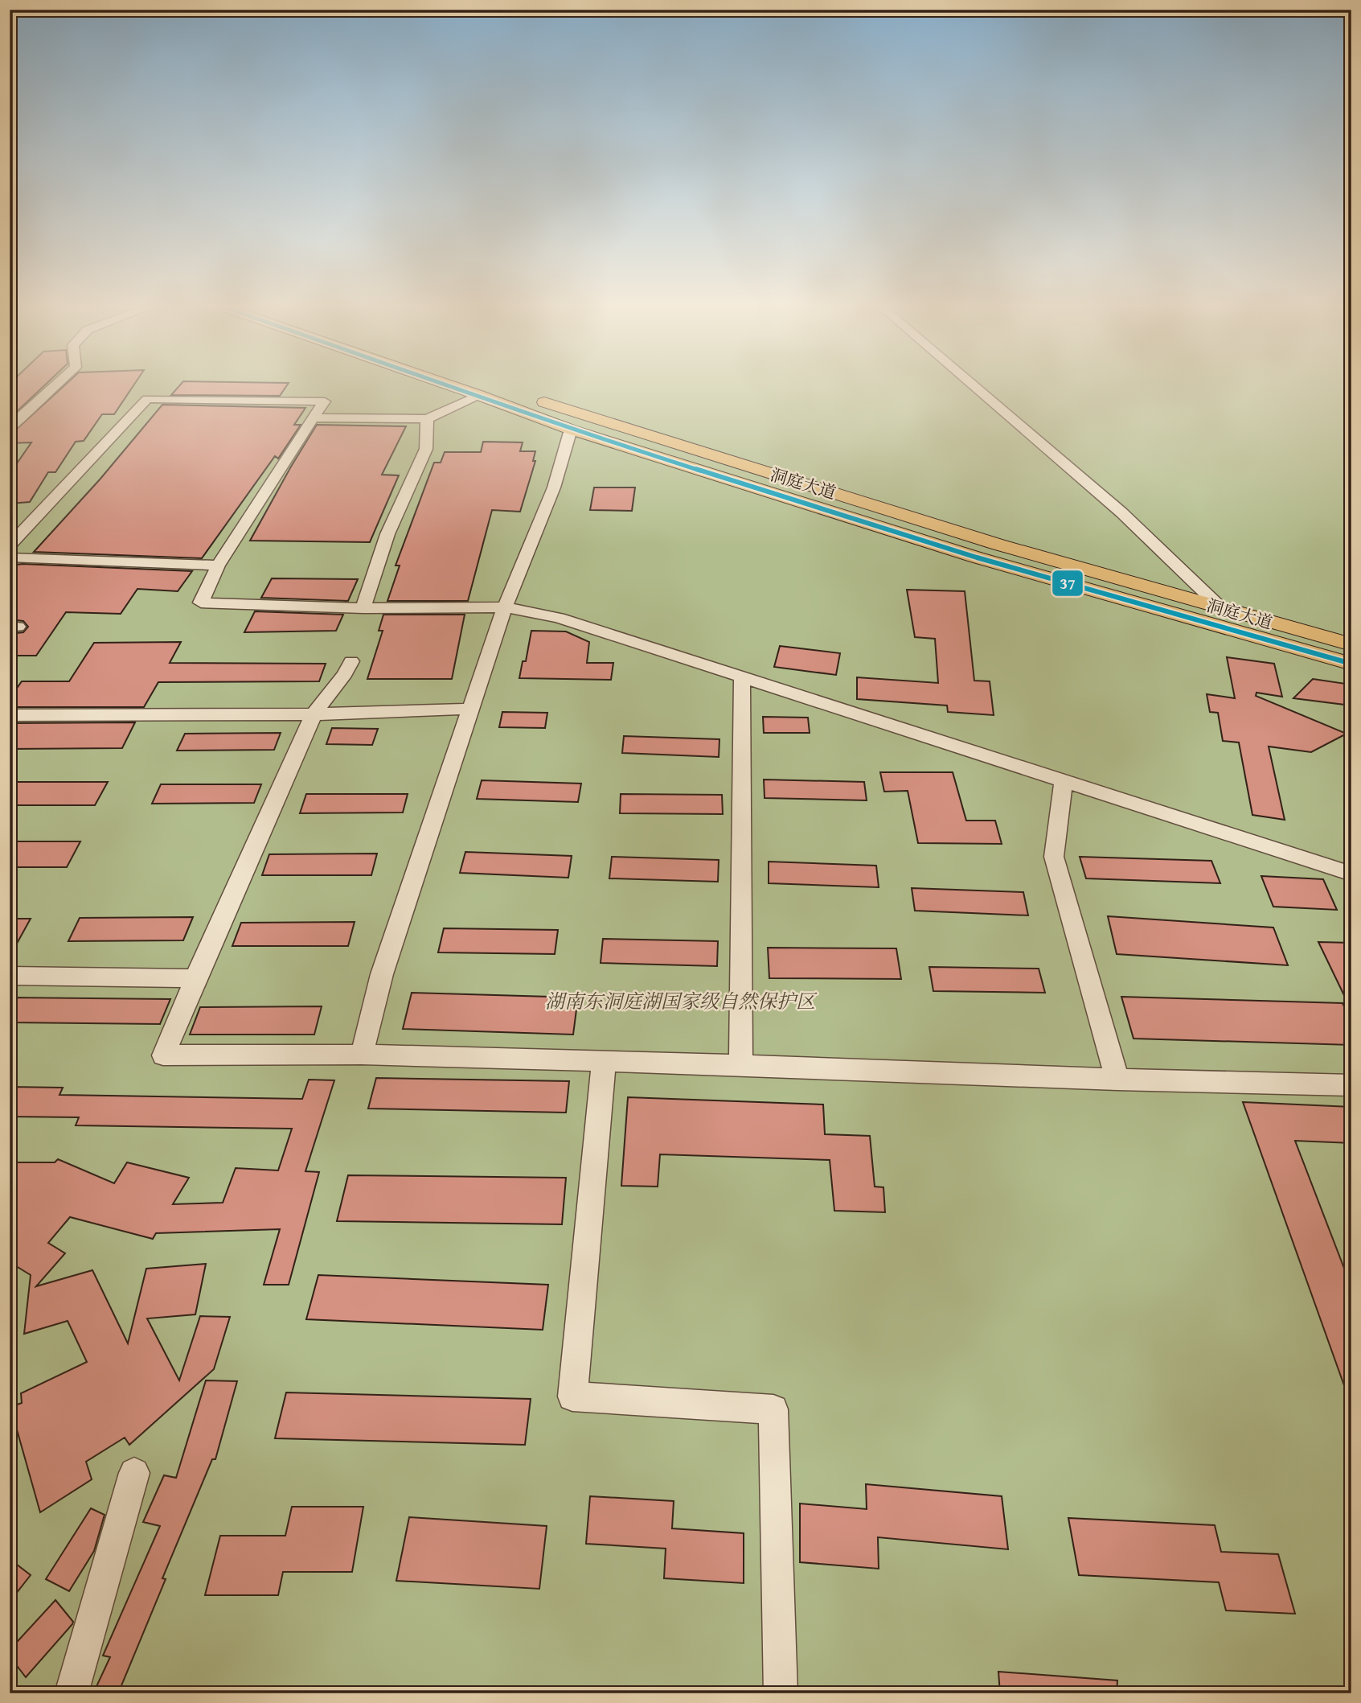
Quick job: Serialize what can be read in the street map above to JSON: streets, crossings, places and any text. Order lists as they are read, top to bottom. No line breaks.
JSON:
{"streets":{"main road":["洞庭大道"]},"parks":["湖南东洞庭湖国家级自然保护区"],"lines":["transit line 37"]}
